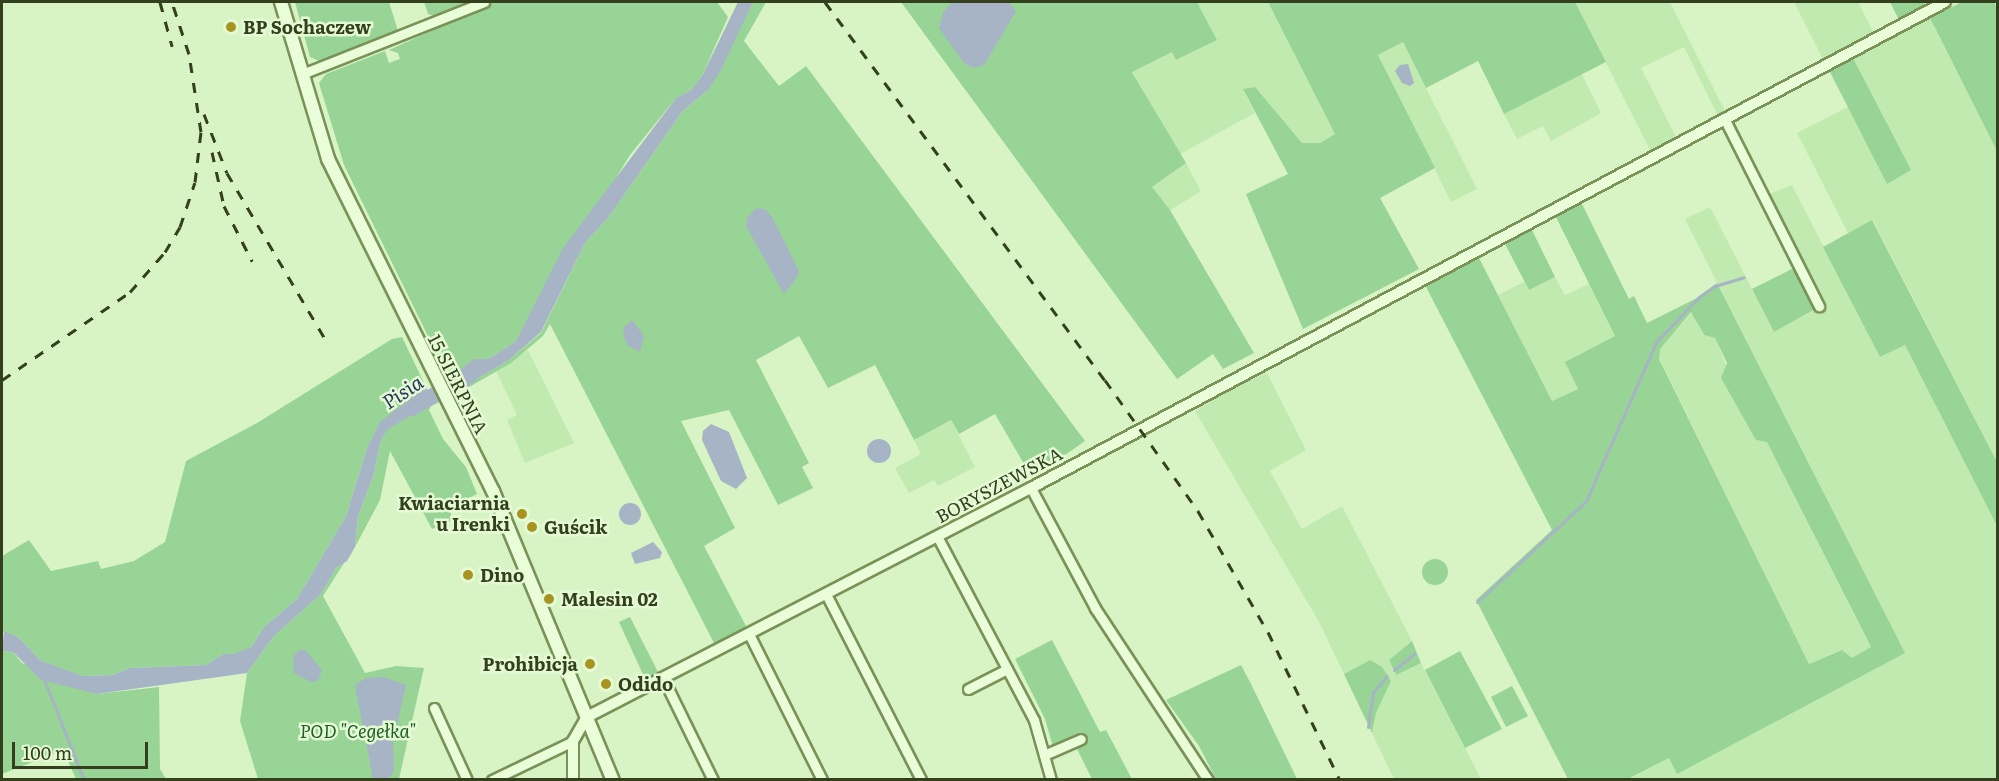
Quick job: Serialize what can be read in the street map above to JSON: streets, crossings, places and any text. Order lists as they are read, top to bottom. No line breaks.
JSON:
{"streets":{"main road":["15 SIERPNIA"],"street":["BORYSZEWSKA"]},"crossings":[["15 SIERPNIA","BORYSZEWSKA"]],"water":["Pisia"],"parks":["POD \"Cegełka\""],"places":["BP Sochaczew","Kwiaciarnia u Irenki","Guścik","Dino","Malesin 02","Prohibicja","Odido"],"scale_bar":"100 m"}
